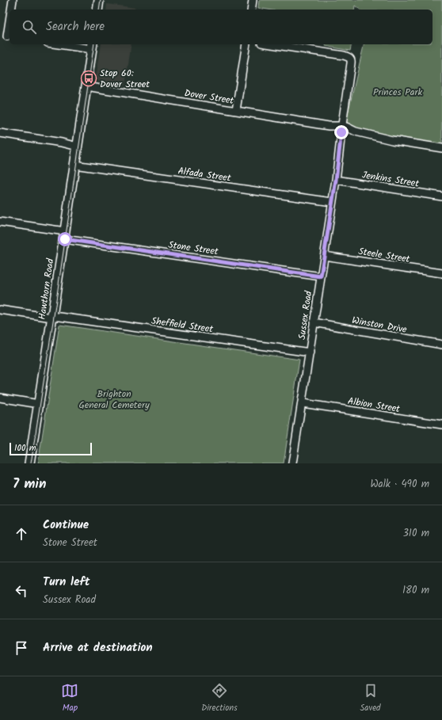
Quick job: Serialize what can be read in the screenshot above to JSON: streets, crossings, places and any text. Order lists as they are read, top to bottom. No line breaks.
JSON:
{"streets":{"main road":["Hawthorn Road"],"street":["Dover Street","Alfada Street","Jenkins Street","Stone Street","Steele Street","Sussex Road","Sheffield Street","Winston Drive","Albion Street"]},"crossings":[["Dover Street","Hawthorn Road"],["Dover Street","Sussex Road"],["Alfada Street","Hawthorn Road"],["Alfada Street","Sussex Road"],["Jenkins Street","Sussex Road"],["Stone Street","Hawthorn Road"],["Stone Street","Sussex Road"],["Steele Street","Sussex Road"],["Hawthorn Road","Sheffield Street"],["Sussex Road","Sheffield Street"],["Sussex Road","Winston Drive"],["Sussex Road","Albion Street"]],"parks":["Princes Park","Brighton General Cemetery"],"places":{"bus stop":["Stop 60: Dover Street"]},"scale_bar":"100 m","page":{"search":"Search here","scale":"100 m","heading":["7 min","Walk · 490 m"],"list":[["Continue","Stone Street","310 m"],["Turn left","Sussex Road","180 m"],"Arrive at destination"],"nav":["Map","Directions","Saved"]}}
